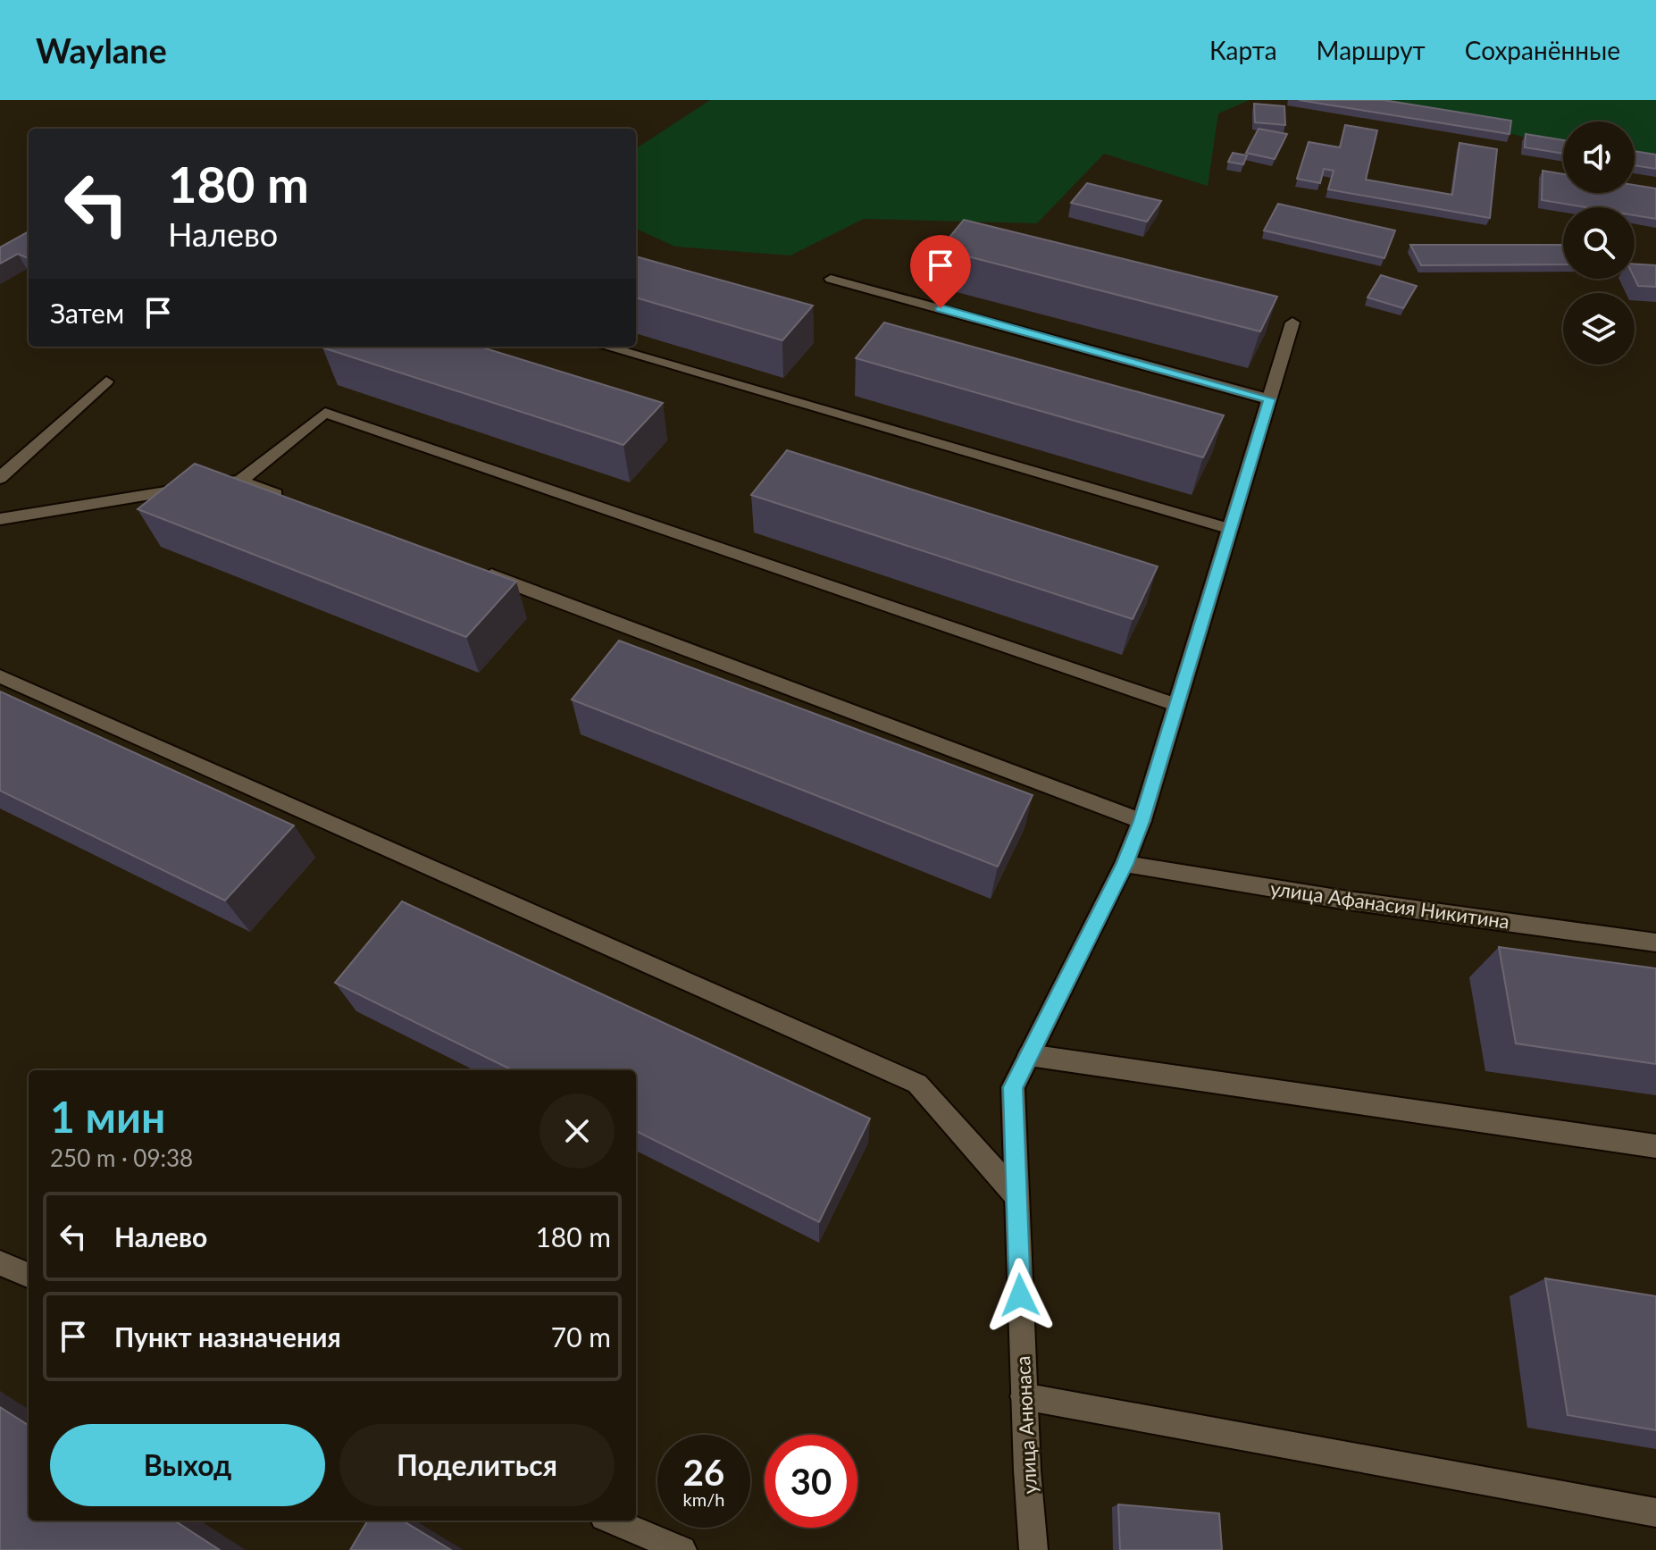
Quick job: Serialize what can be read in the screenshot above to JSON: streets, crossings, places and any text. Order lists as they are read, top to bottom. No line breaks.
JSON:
{"streets":{"street":["улица Афанасия Никитина","улица Анюнаса"]},"crossings":[["улица Афанасия Никитина","улица Анюнаса"]],"page":{"header":"Waylane","nav":["Карта","Маршрут","Сохранённые"],"turn":["180 m","Налево"],"then":"Затем","heading":["1 мин","250 m · 09:38"],"list":[{"name":"Налево","value":"180 m"},{"name":"Пункт назначения","value":"70 m"}],"buttons":["Выход","Поделиться"],"speed":"26 km/h","limit":"30"}}
